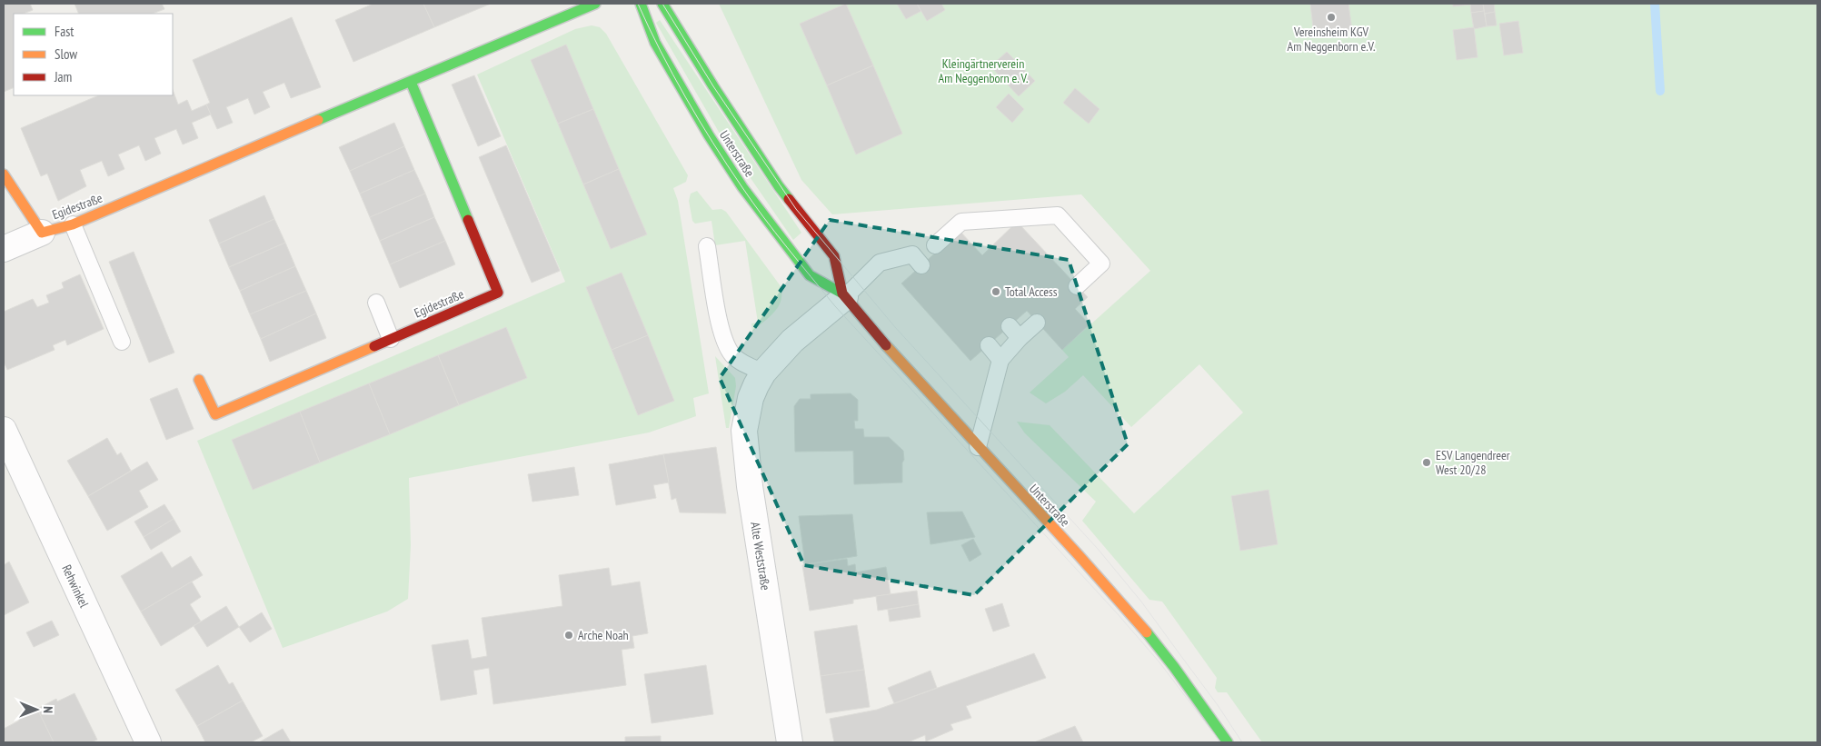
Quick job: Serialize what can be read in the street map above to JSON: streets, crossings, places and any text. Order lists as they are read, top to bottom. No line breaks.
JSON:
{"streets":{"main road":["Unterstraße","Egidestraße"],"street":["Alte Weststraße","Rehwinkel"]},"crossings":[["Unterstraße","Alte Weststraße"]],"parks":["Kleingärtnerverein Am Neggenborn e. V."],"places":["Vereinsheim KGV Am Neggenborn e.V.","Total Access","ESV Langendreer West 20/28","Arche Noah"],"legend":["Fast","Slow","Jam"],"north":"right"}
